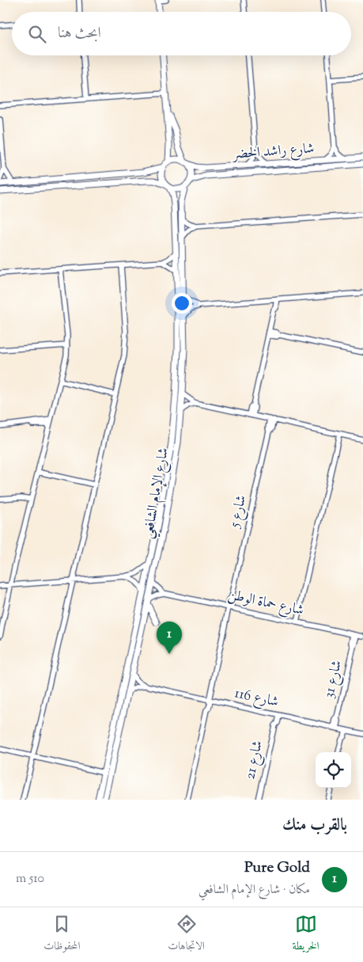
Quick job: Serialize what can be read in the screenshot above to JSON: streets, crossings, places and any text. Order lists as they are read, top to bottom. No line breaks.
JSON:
{"streets":{"street":["شارع راشد الخضر","شارع الإمام الشافعي","شارع 5","شارع حماة الوطن","شارع 31","شارع 116","شارع 21"]},"crossings":[["شارع راشد الخضر","شارع الإمام الشافعي"],["شارع الإمام الشافعي","شارع 116"],["شارع 5","شارع حماة الوطن"],["شارع 5","شارع 116"],["شارع حماة الوطن","شارع 31"],["شارع 31","شارع 116"],["شارع 116","شارع 21"]],"page":{"search":"ابحث هنا","pins":"1","heading":"بالقرب منك","list":[{"mark":"1","name":"Pure Gold","note":"مكان · شارع الإمام الشافعي","value":"510 m"}],"nav":["الخريطة","الاتجاهات","المحفوظات"]}}
